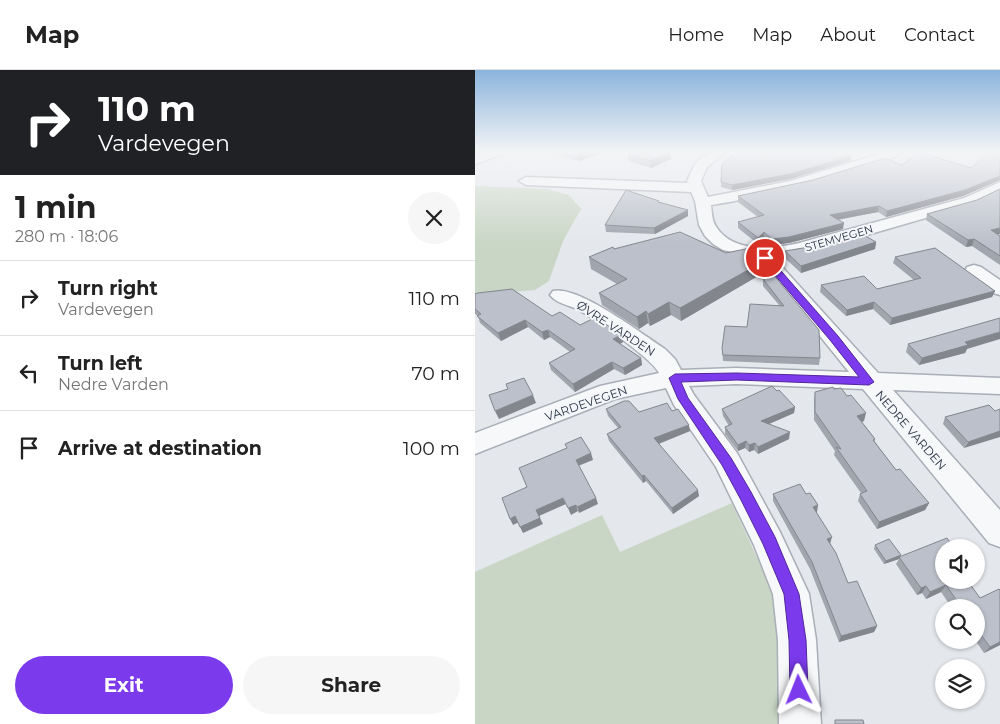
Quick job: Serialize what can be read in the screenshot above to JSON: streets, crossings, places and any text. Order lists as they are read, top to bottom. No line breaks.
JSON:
{"streets":{"street":["STEMVEGEN","ØVRE VARDEN","VARDEVEGEN","NEDRE VARDEN"]},"crossings":[["ØVRE VARDEN","VARDEVEGEN"],["VARDEVEGEN","NEDRE VARDEN"]],"page":{"header":"Map","nav":["Home","Map","About","Contact"],"turn":["110 m","Vardevegen"],"heading":["1 min","280 m · 18:06"],"list":[{"name":"Turn right","note":"Vardevegen","value":"110 m"},{"name":"Turn left","note":"Nedre Varden","value":"70 m"},{"name":"Arrive at destination","value":"100 m"}],"buttons":["Exit","Share"]}}
